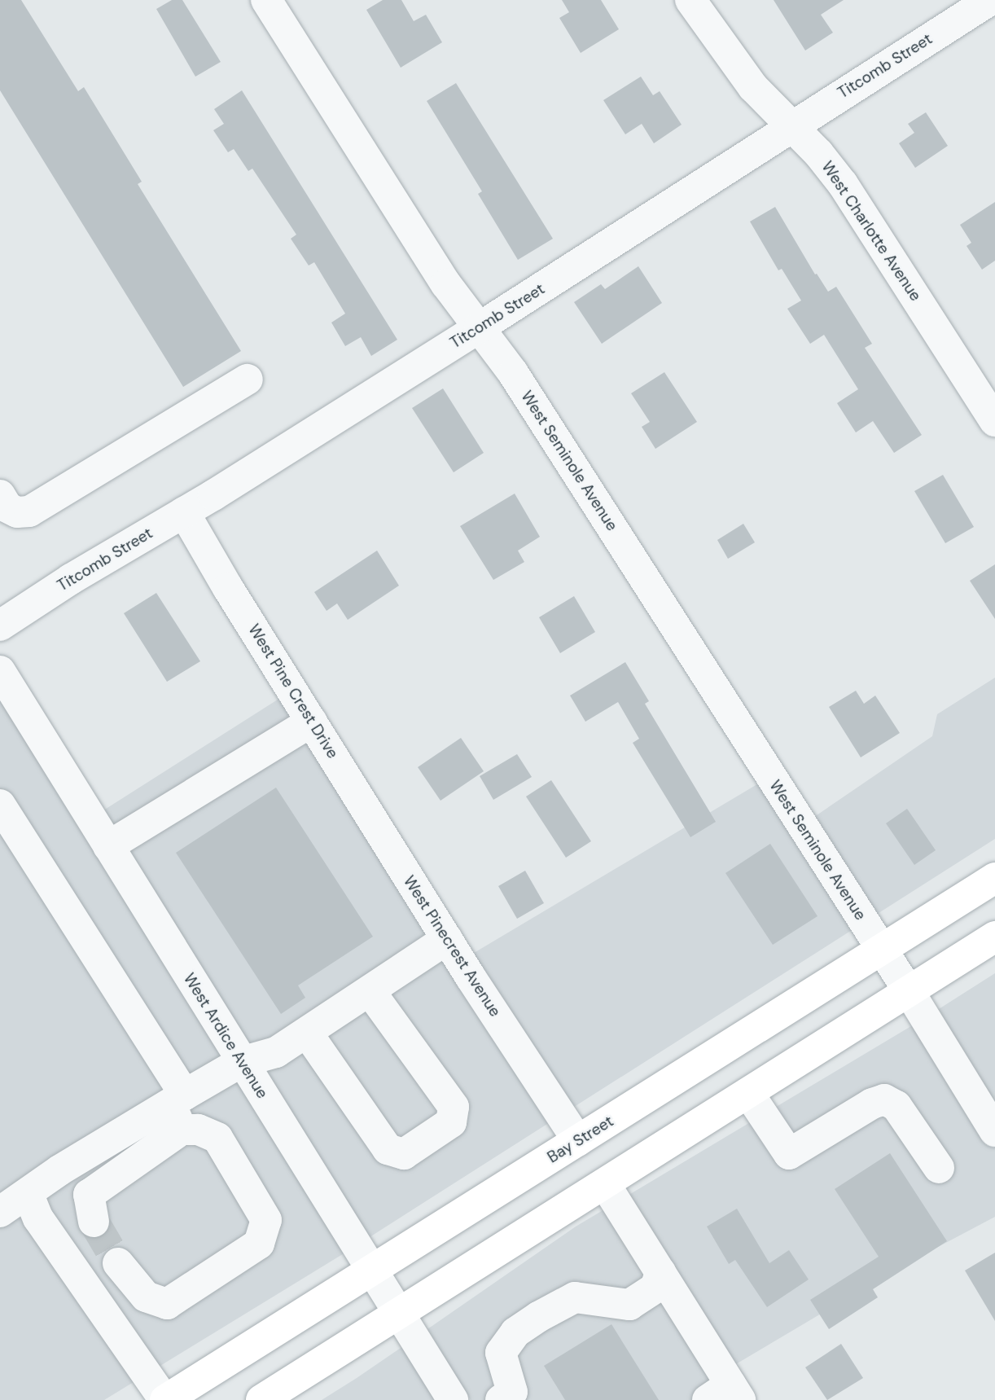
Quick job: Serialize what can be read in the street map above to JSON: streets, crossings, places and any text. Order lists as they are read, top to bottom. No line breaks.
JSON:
{"streets":{"main road":["Bay Street"],"street":["Titcomb Street","West Charlotte Avenue","West Seminole Avenue","West Pine Crest Drive","West Pinecrest Avenue","West Ardice Avenue"]},"crossings":[["Titcomb Street","West Charlotte Avenue"],["Titcomb Street","West Seminole Avenue"],["Titcomb Street","West Pine Crest Drive"],["West Seminole Avenue","Bay Street"],["West Pine Crest Drive","West Pinecrest Avenue"],["West Pinecrest Avenue","Bay Street"],["West Ardice Avenue","Bay Street"]]}
